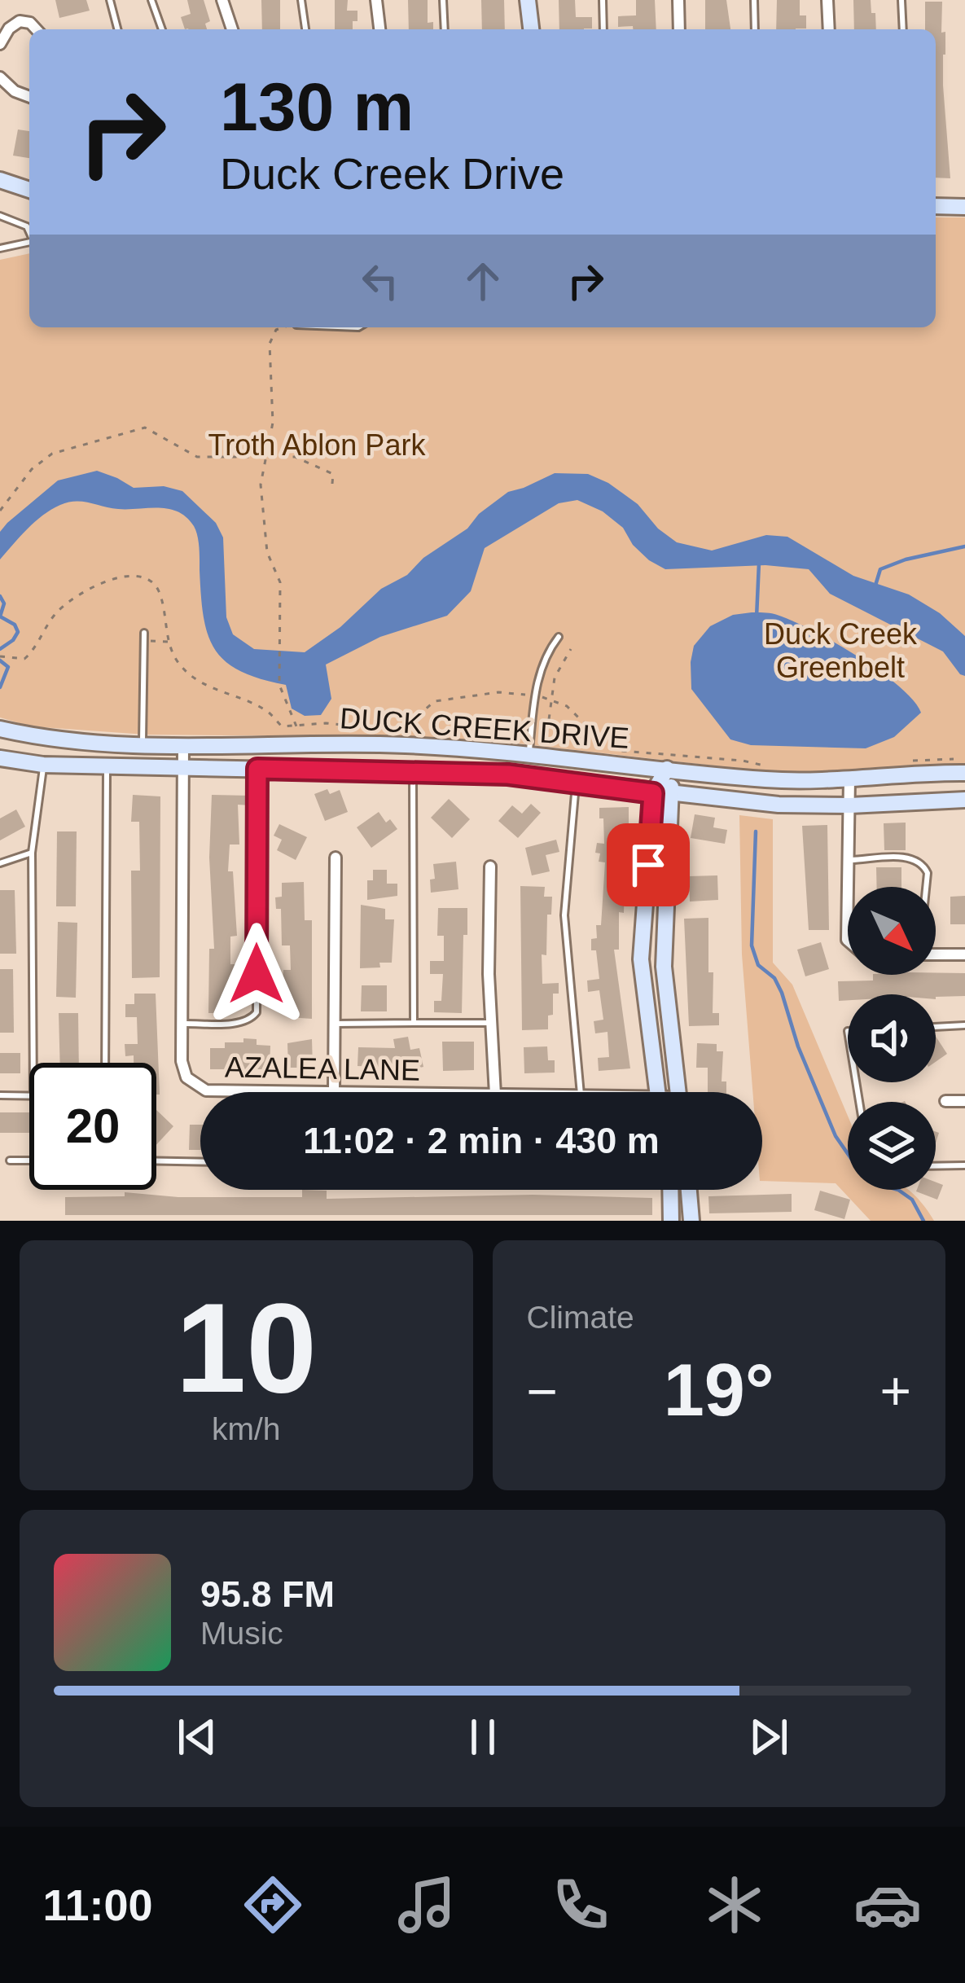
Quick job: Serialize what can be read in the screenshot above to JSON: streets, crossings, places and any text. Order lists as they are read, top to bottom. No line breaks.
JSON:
{"streets":{"main road":["DUCK CREEK DRIVE"],"street":["AZALEA LANE"]},"crossings":[["DUCK CREEK DRIVE","AZALEA LANE"]],"parks":["Troth Ablon Park","Duck Creek Greenbelt"],"north":"bottom right","page":{"turn":["130 m","Duck Creek Drive"],"limit":"20","trip":"11:02 · 2 min · 430 m","tile":[["10","km/h"],"Climate"],"heat":["−","19°","+"],"song":["95.8 FM","Music"],"tabs":"11:00"}}
